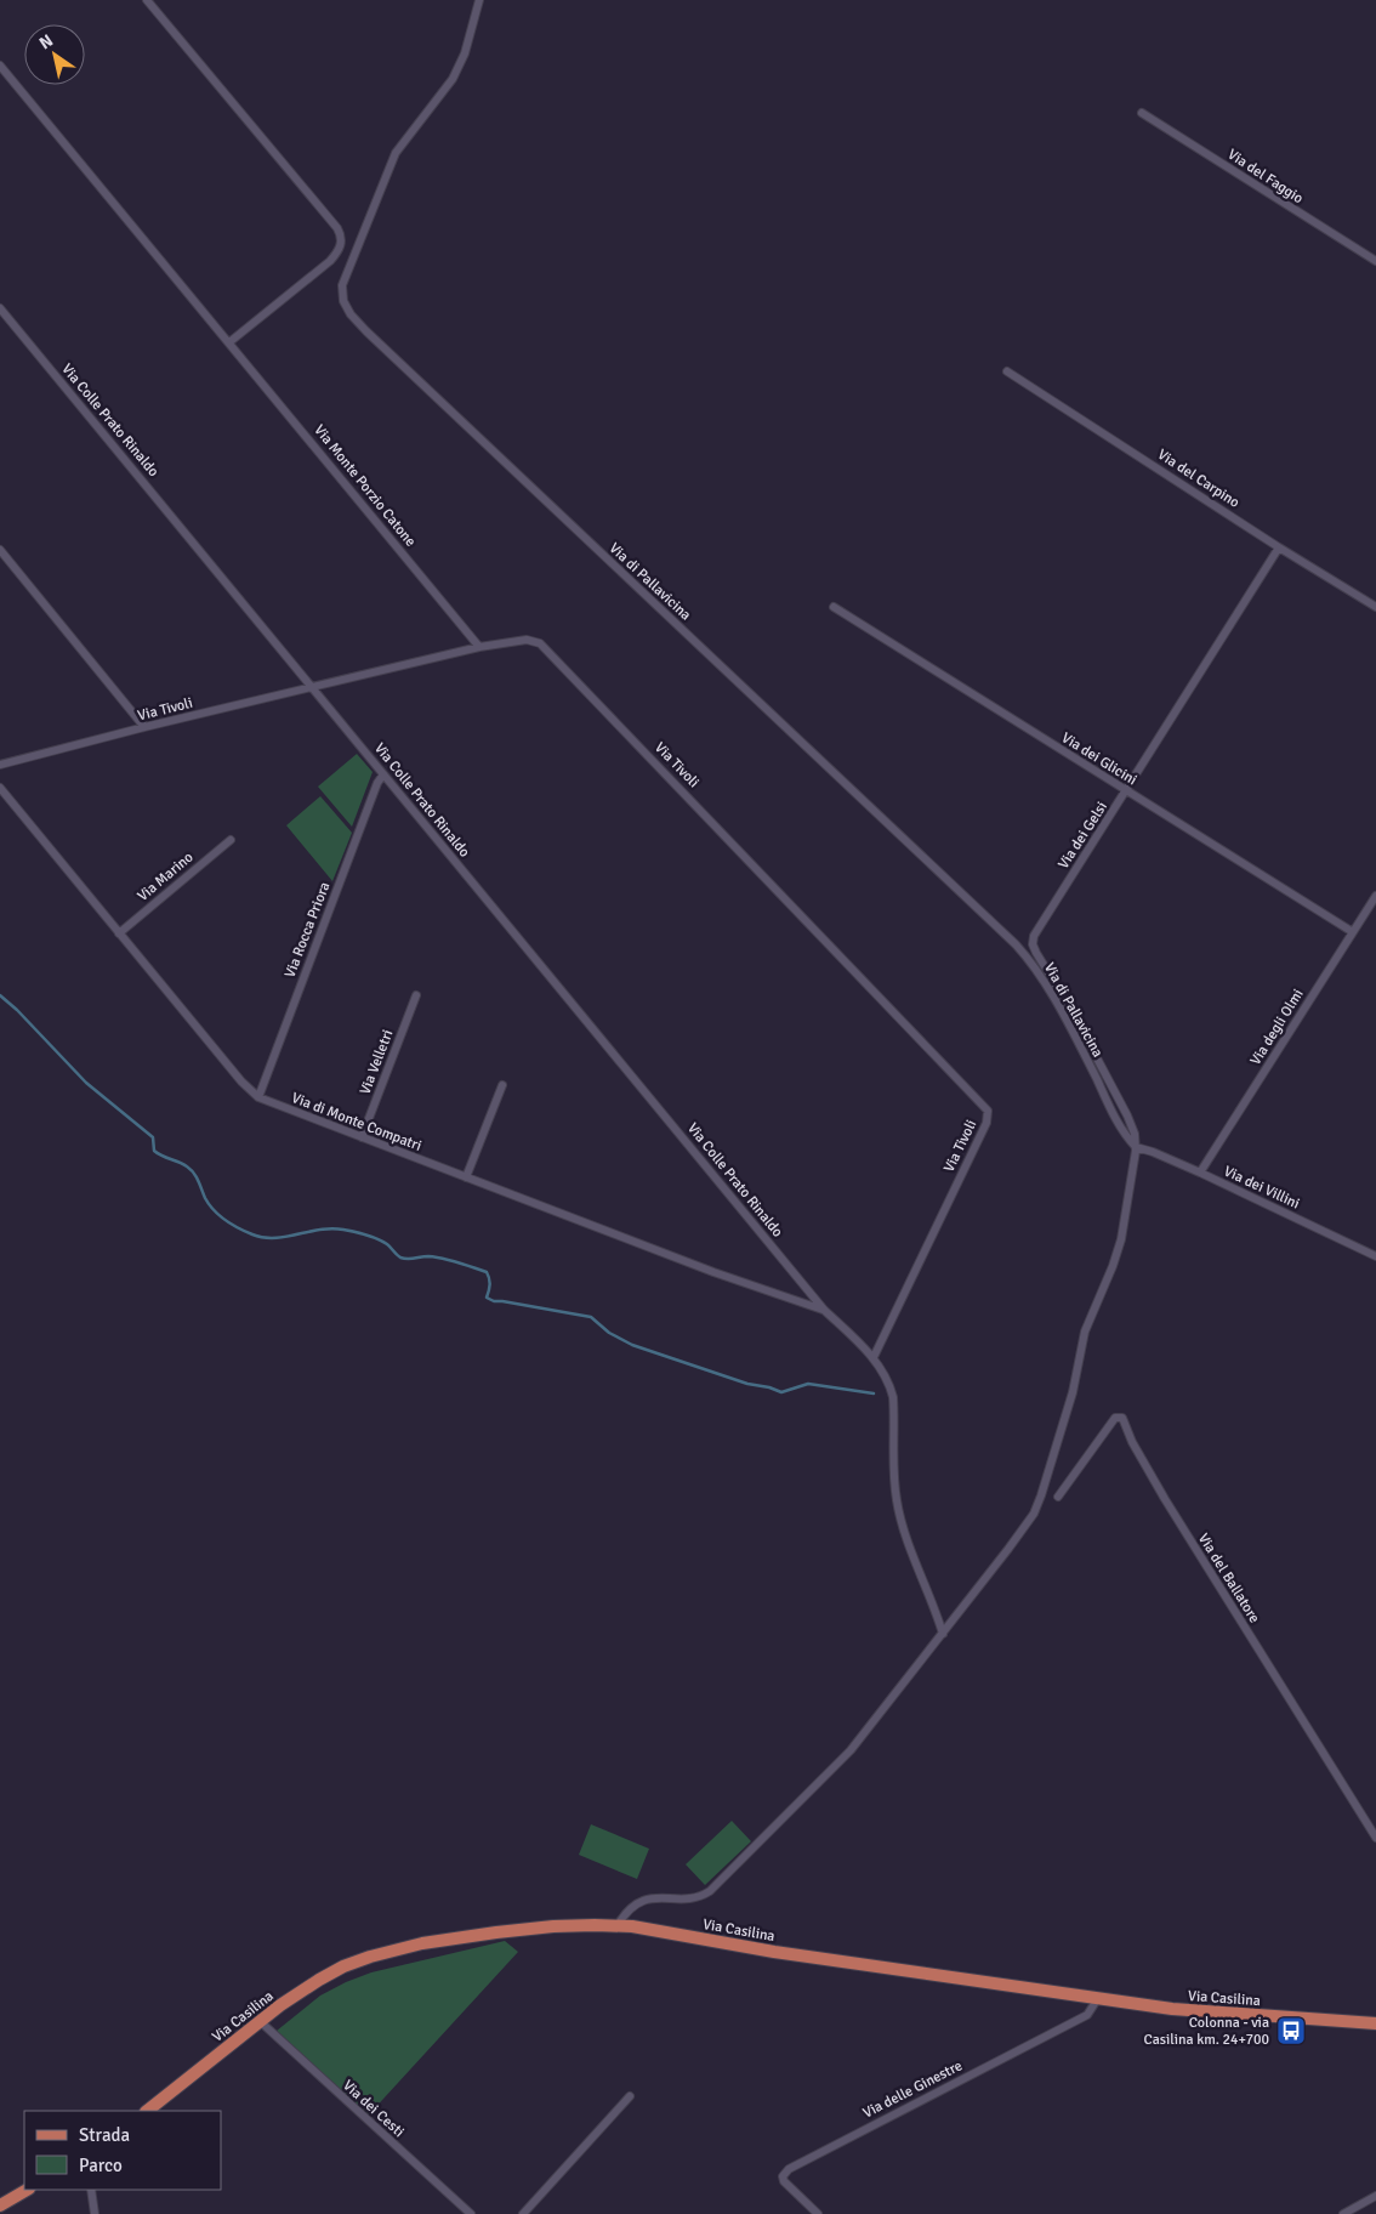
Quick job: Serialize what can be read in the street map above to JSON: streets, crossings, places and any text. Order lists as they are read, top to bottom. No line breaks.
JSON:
{"streets":{"main road":["Via Casilina"],"street":["Via del Faggio","Via Colle Prato Rinaldo","Via del Carpino","Via Monte Porzio Catone","Via di Pallavicina","Via Tivoli","Via dei Glicini","Via dei Gelsi","Via Marino","Via Rocca Priora","Via degli Olmi","Via Velletri","Via di Monte Compatri","Via dei Villini","Via del Ballatore","Via delle Ginestre","Via dei Cesti"]},"crossings":[["Via Colle Prato Rinaldo","Via Tivoli"],["Via Colle Prato Rinaldo","Via Rocca Priora"],["Via Colle Prato Rinaldo","Via di Monte Compatri"],["Via del Carpino","Via dei Gelsi"],["Via Monte Porzio Catone","Via Tivoli"],["Via di Pallavicina","Via dei Gelsi"],["Via di Pallavicina","Via dei Villini"],["Via dei Glicini","Via dei Gelsi"],["Via dei Glicini","Via degli Olmi"],["Via dei Gelsi","Via dei Villini"],["Via Marino","Via di Monte Compatri"],["Via Rocca Priora","Via di Monte Compatri"],["Via degli Olmi","Via dei Villini"],["Via Velletri","Via di Monte Compatri"],["Via Casilina","Via delle Ginestre"],["Via Casilina","Via dei Cesti"]],"places":{"bus stop":["Colonna - via Casilina km. 24+700"]},"legend":["Strada","Parco"],"north":"top left"}
